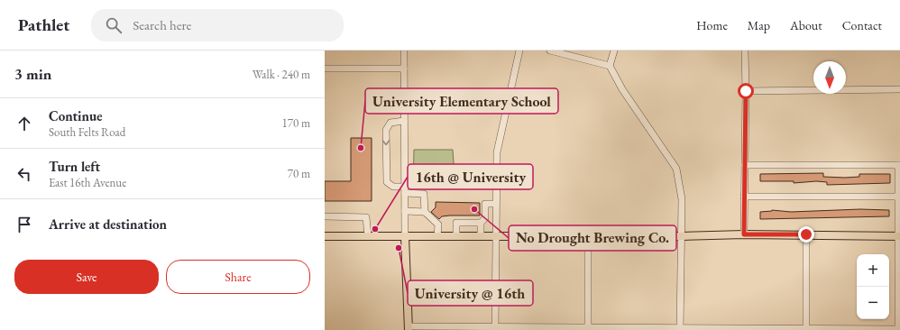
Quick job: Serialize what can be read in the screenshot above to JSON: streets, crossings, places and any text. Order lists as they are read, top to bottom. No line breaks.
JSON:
{"places":["University Elementary School","No Drought Brewing Co.","16th @ University","University @ 16th"],"north":"bottom","page":{"header":"Pathlet","search":"Search here","nav":["Home","Map","About","Contact"],"heading":["3 min","Walk · 240 m"],"list":[["Continue","South Felts Road","170 m"],["Turn left","East 16th Avenue","70 m"],"Arrive at destination"],"buttons":["Save","Share"],"map_buttons":["+","−"]}}
